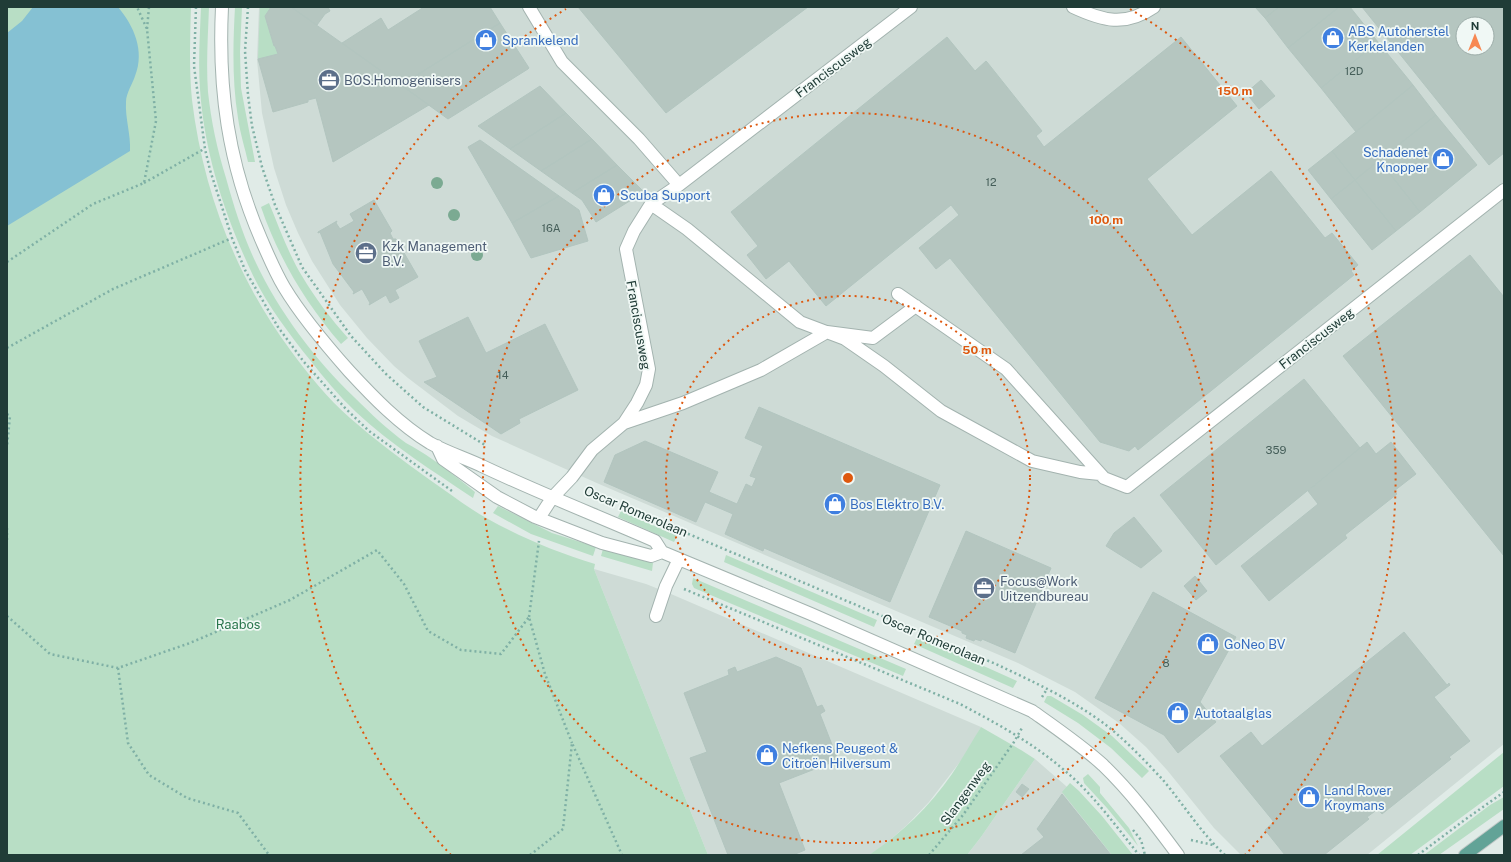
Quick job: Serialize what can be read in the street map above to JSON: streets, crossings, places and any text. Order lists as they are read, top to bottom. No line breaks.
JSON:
{"streets":{"street":["Franciscusweg","Oscar Romerolaan"],"path":["Slangenweg"]},"crossings":[["Franciscusweg","Oscar Romerolaan"]],"parks":["Raabos"],"places":{"shop":["ABS Autoherstel Kerkelanden","Sprankelend","Schadenet Knopper","Scuba Support","Bos Elektro B.V.","GoNeo BV","Autotaalglas","Nefkens Peugeot & Citroën Hilversum","Land Rover Kroymans"],"office":["BOS.Homogenisers","Kzk Management B.V.","Focus@Work Uitzendbureau"]},"house_numbers":["12D","12","16A","14","359","8"],"north":"top","rings":["150 m","100 m","50 m"]}
